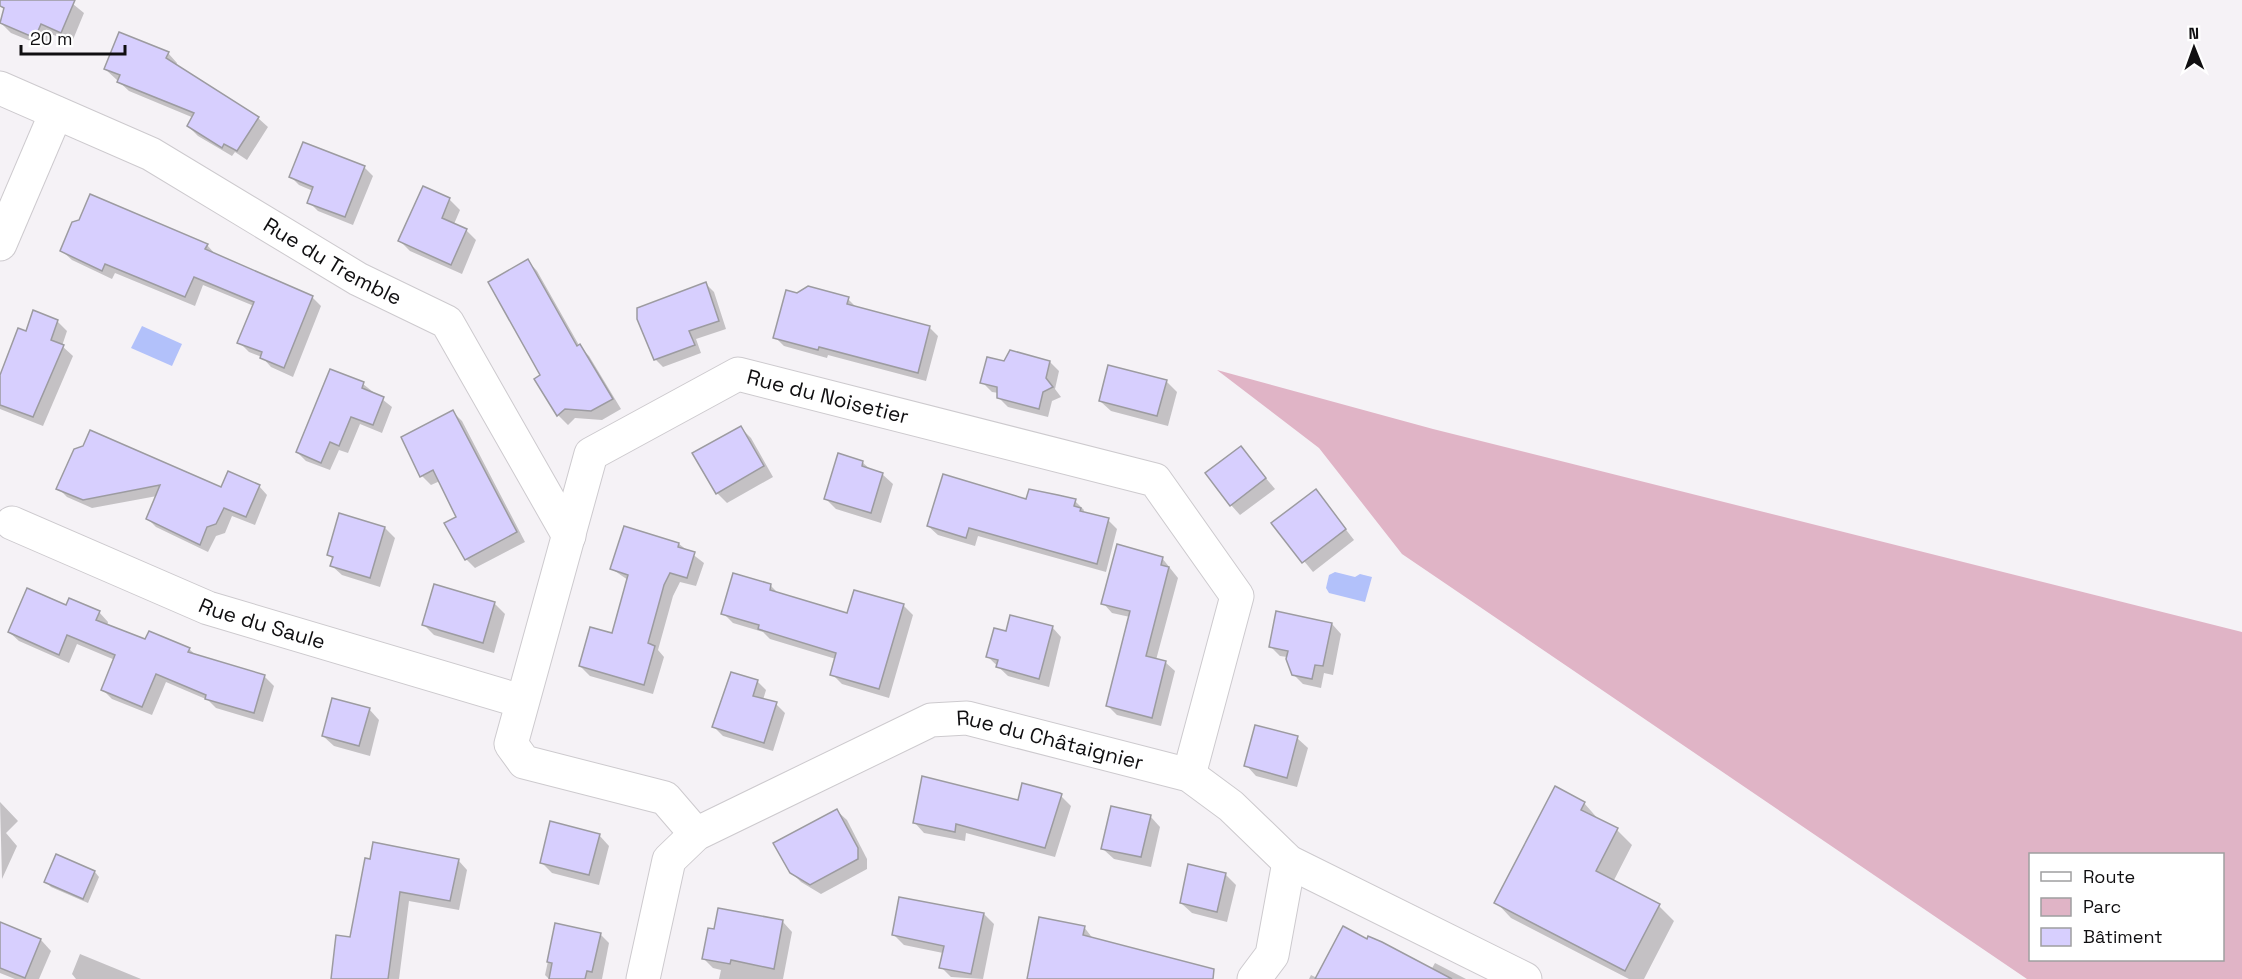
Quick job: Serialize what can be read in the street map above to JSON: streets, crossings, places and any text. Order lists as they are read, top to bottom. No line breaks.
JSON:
{"streets":{"street":["Rue du Tremble","Rue du Noisetier","Rue du Saule","Rue du Châtaignier"]},"crossings":[["Rue du Tremble","Rue du Noisetier"],["Rue du Noisetier","Rue du Saule"],["Rue du Noisetier","Rue du Châtaignier"]],"legend":["Route","Parc","Bâtiment"],"scale_bar":"20 m","north":"top"}
